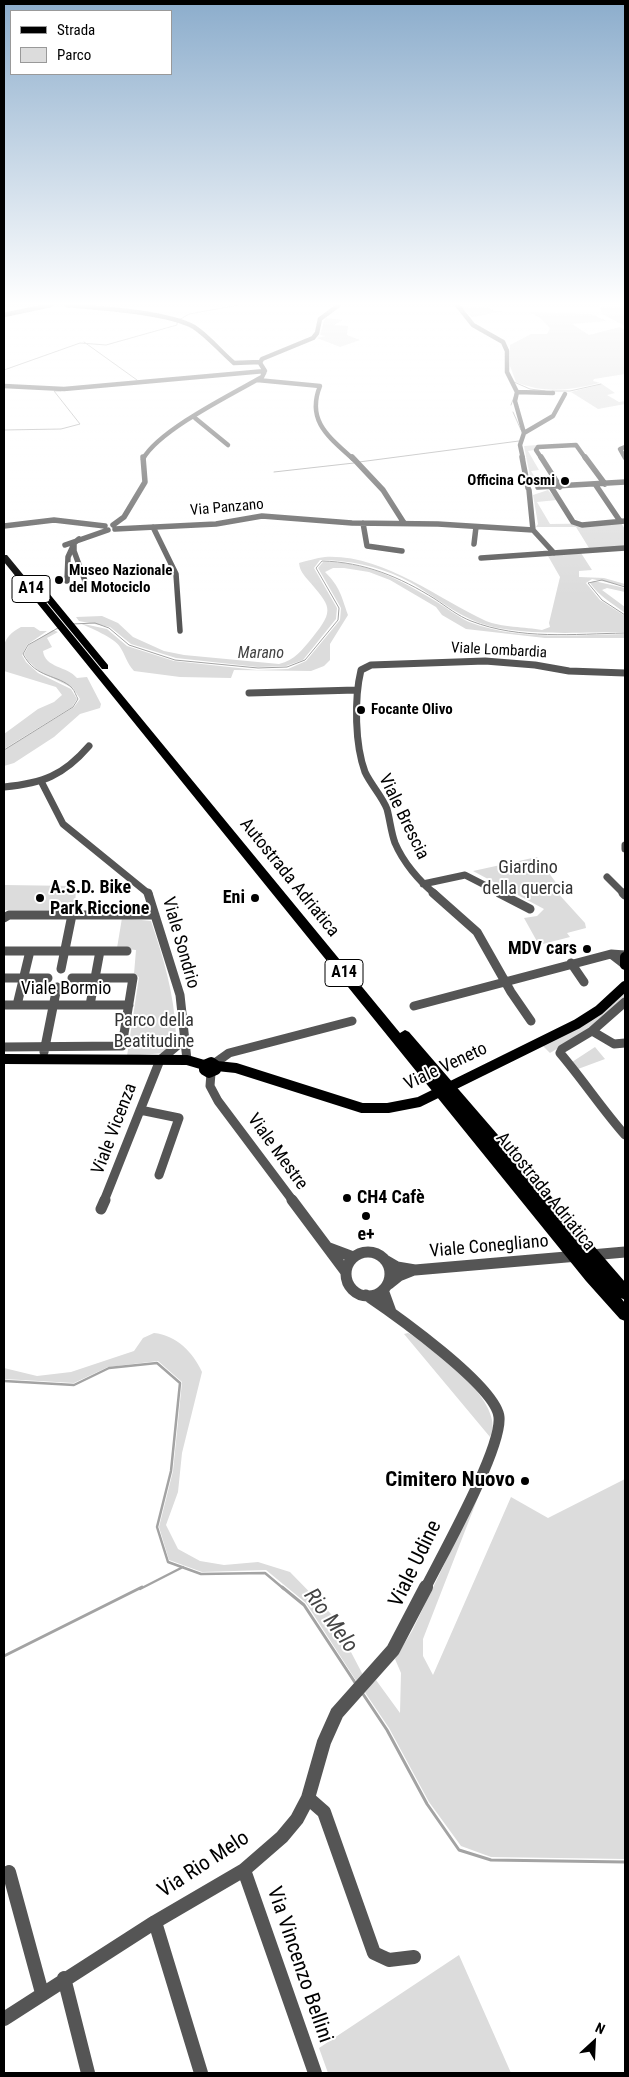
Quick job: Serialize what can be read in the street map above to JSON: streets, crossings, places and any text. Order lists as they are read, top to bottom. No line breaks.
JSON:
{"streets":{"highway":["A14","Autostrada Adriatica"],"main road":["Viale Veneto"],"street":["Via Panzano","Viale Lombardia","Viale Brescia","Viale Sondrio","Viale Bormio","Viale Vicenza","Viale Mestre","Viale Conegliano","Viale Udine","Via Rio Melo","Via Vincenzo Bellini"]},"crossings":[["Viale Lombardia","Viale Brescia"],["Viale Sondrio","Viale Veneto"],["Viale Veneto","Viale Vicenza"],["Viale Veneto","Viale Mestre"],["Viale Mestre","Viale Conegliano"],["Viale Mestre","Viale Udine"],["Viale Udine","Via Rio Melo"],["Via Rio Melo","Via Vincenzo Bellini"]],"water":["Marano","Rio Melo"],"parks":["Giardino della quercia","Parco della Beatitudine"],"places":["Officina Cosmi","Museo Nazionale del Motociclo","Focante Olivo","A.S.D. Bike Park Riccione","Eni","MDV cars","CH4 Cafè","e+","Cimitero Nuovo"],"legend":["Strada","Parco"],"north":"top right"}
